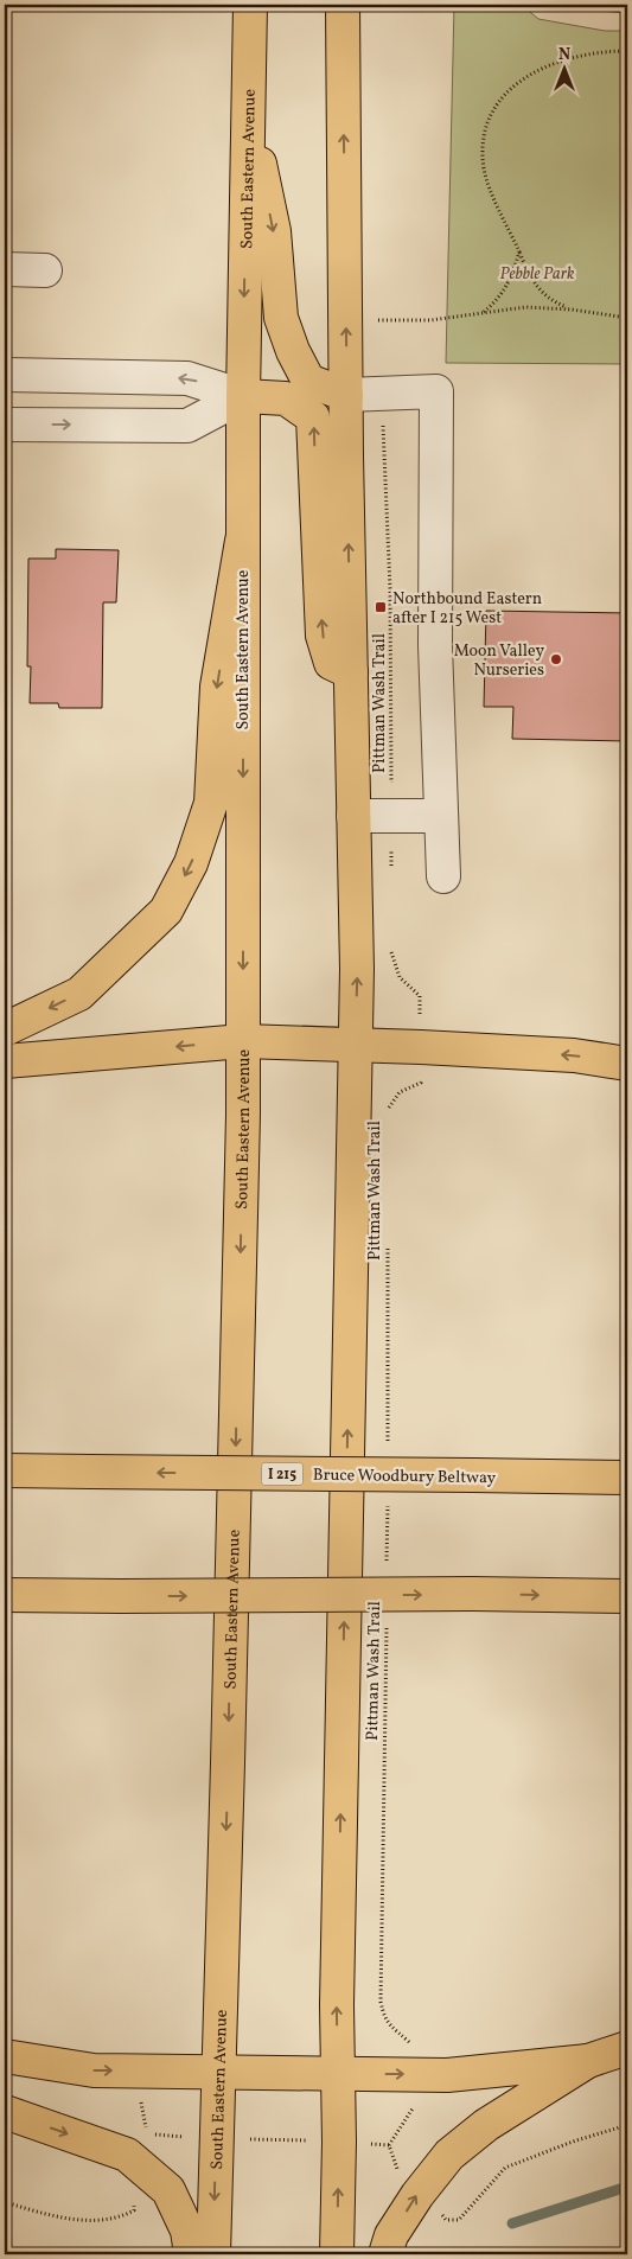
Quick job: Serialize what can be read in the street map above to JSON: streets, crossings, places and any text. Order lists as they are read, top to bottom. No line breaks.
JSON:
{"streets":{"main road":["South Eastern Avenue","I 215","Bruce Woodbury Beltway"],"path":["Pittman Wash Trail"]},"parks":["Pebble Park"],"places":{"transit":["Northbound Eastern after I 215 West"],"other":["Moon Valley Nurseries"]},"north":"top"}
